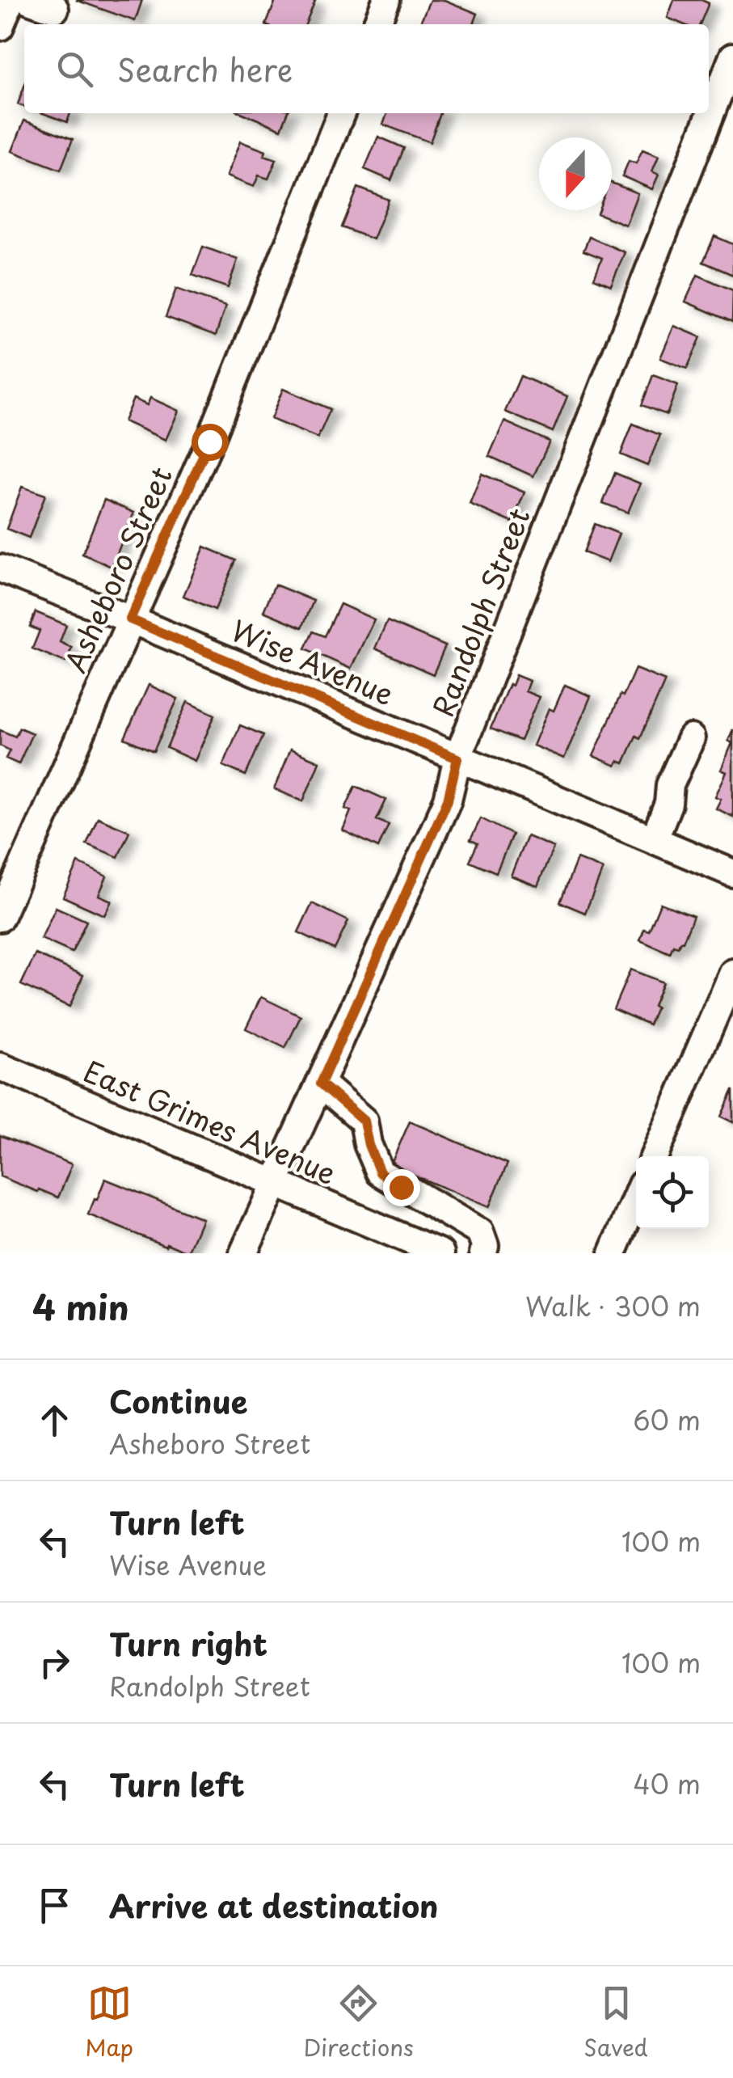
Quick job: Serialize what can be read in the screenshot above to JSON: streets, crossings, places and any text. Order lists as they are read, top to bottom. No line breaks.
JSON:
{"streets":{"street":["Asheboro Street","Randolph Street","Wise Avenue","East Grimes Avenue"]},"crossings":[["Asheboro Street","Wise Avenue"],["Randolph Street","Wise Avenue"],["Randolph Street","East Grimes Avenue"]],"north":"bottom","page":{"search":"Search here","heading":["4 min","Walk · 300 m"],"list":[["Continue","Asheboro Street","60 m"],["Turn left","Wise Avenue","100 m"],["Turn right","Randolph Street","100 m"],["Turn left","40 m"],"Arrive at destination"],"nav":["Map","Directions","Saved"]}}
